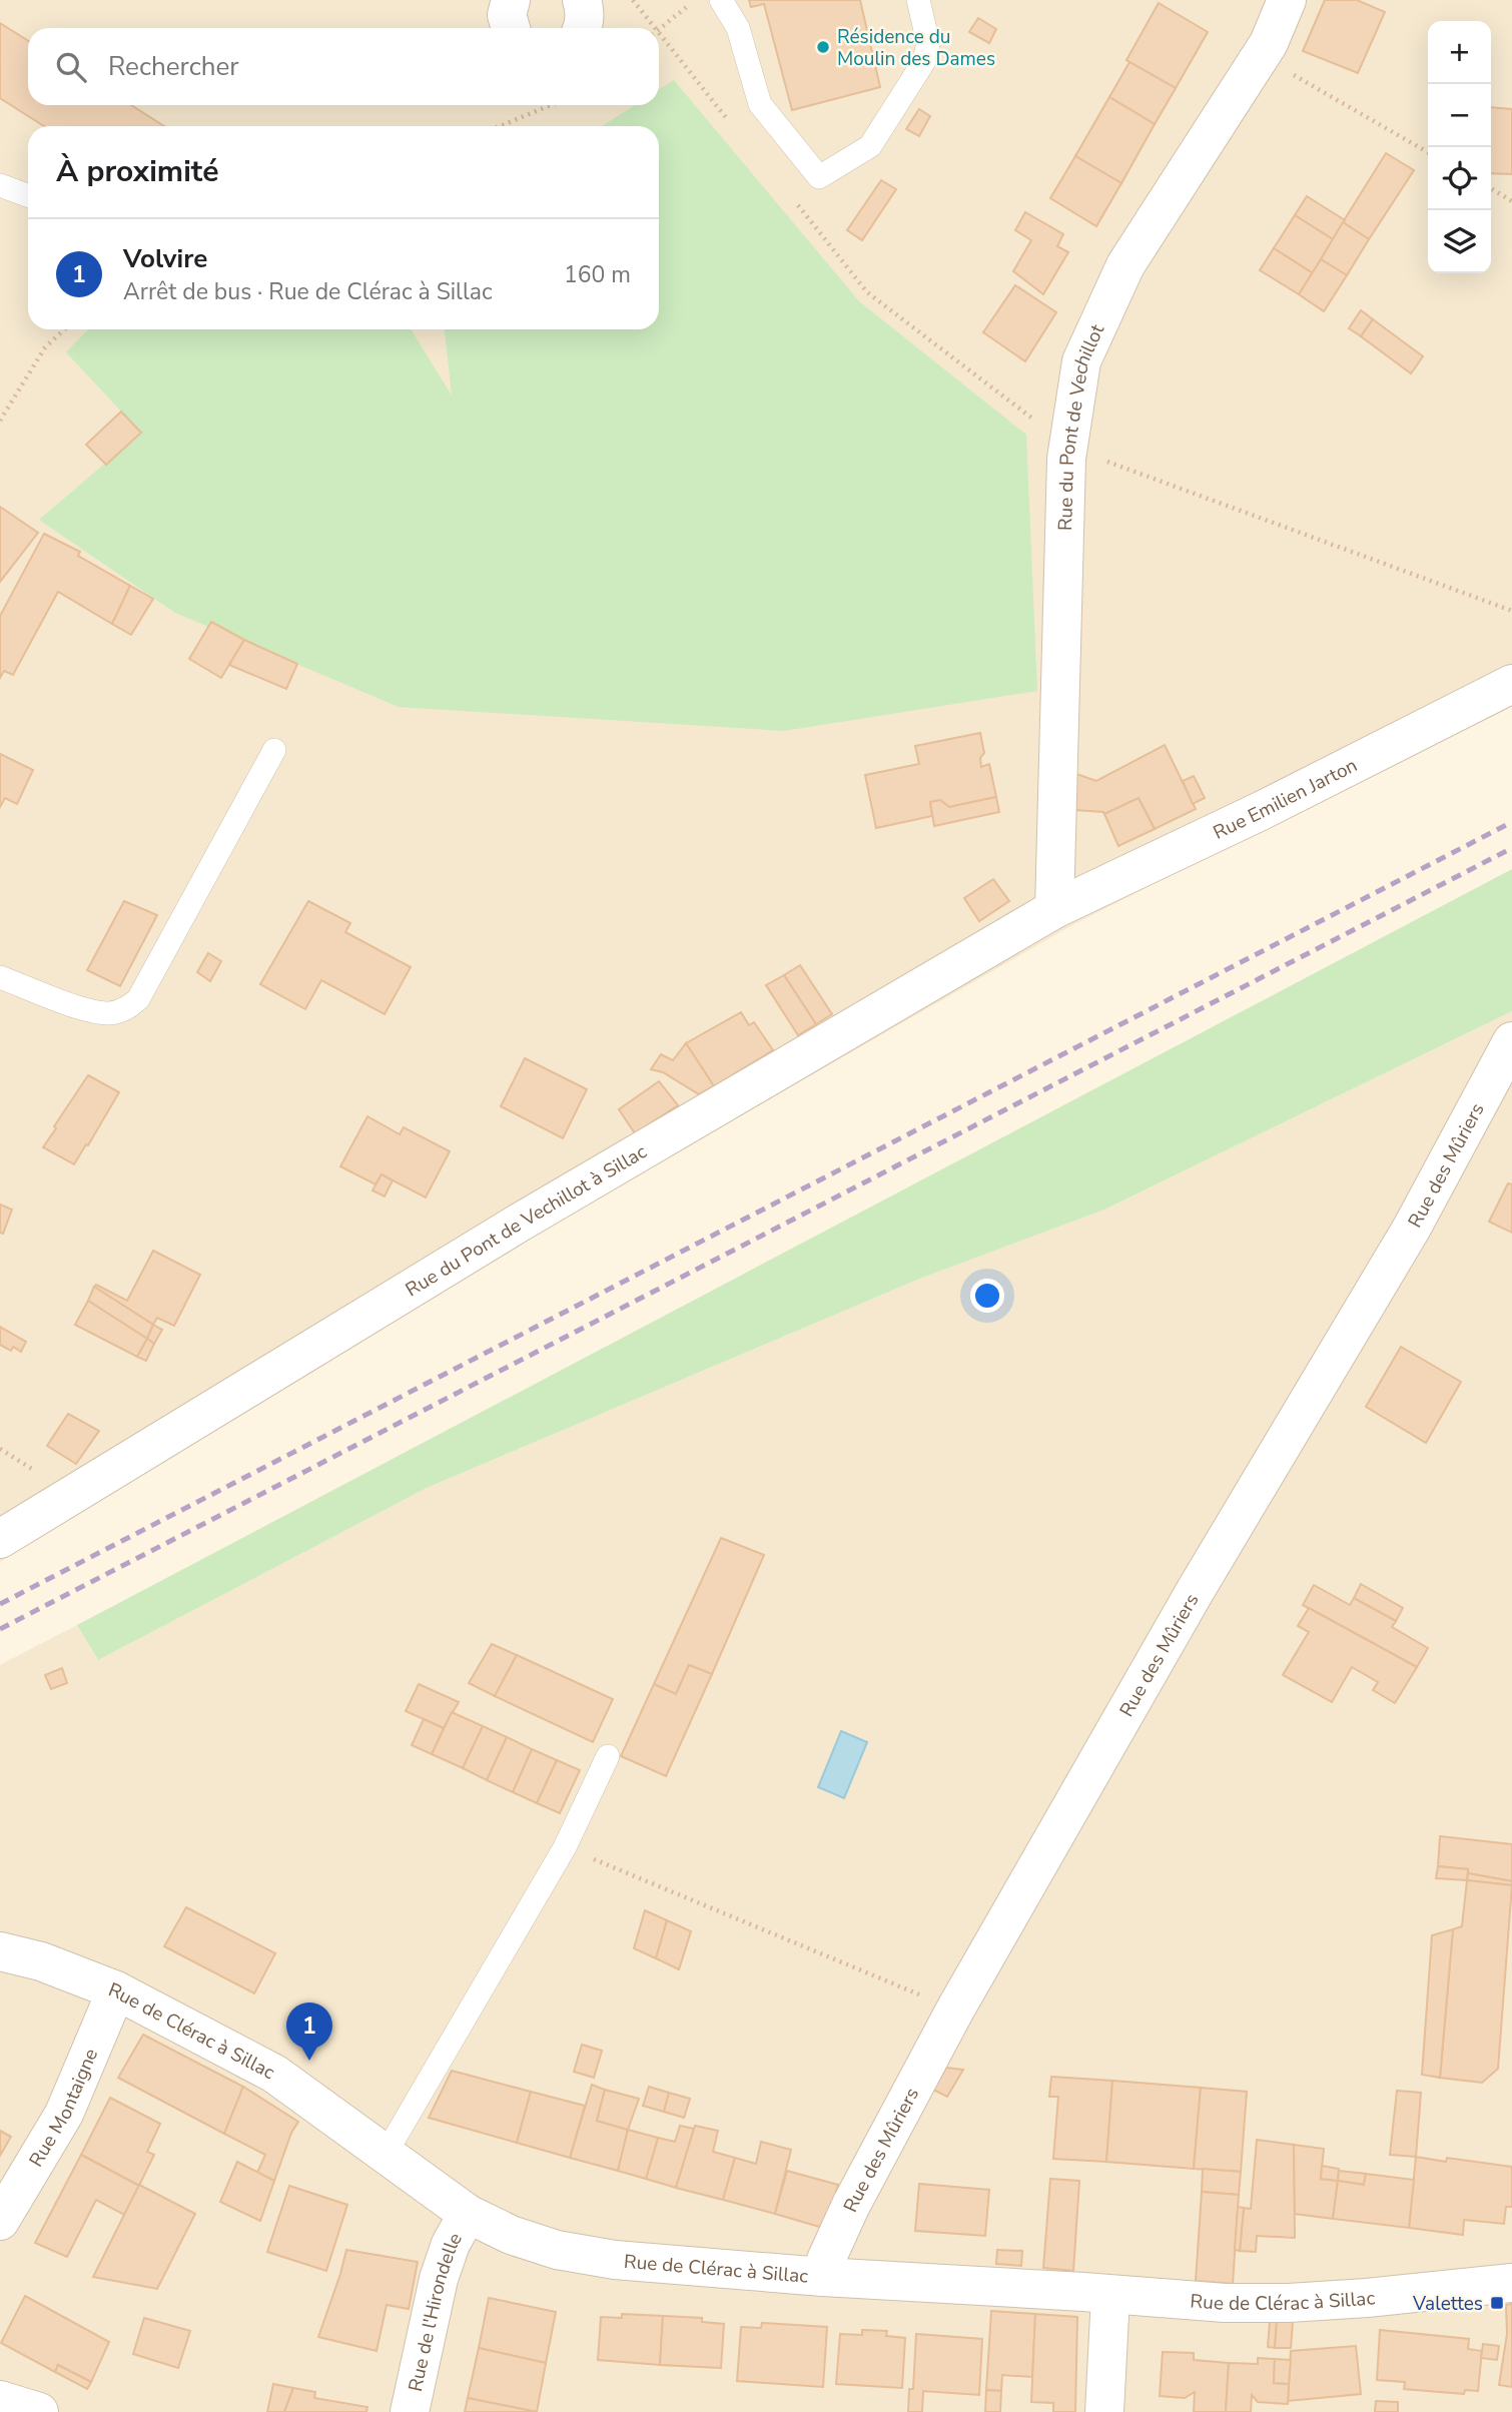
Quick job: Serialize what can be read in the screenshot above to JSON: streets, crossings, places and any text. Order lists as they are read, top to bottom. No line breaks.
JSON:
{"streets":{"street":["Rue du Pont de Vechillot","Rue Emilien Jarton","Rue des Mûriers","Rue du Pont de Vechillot à Sillac","Rue de Clérac à Sillac","Rue Montaigne","Rue de l'Hirondelle"]},"crossings":[["Rue du Pont de Vechillot","Rue Emilien Jarton"],["Rue du Pont de Vechillot","Rue du Pont de Vechillot à Sillac"],["Rue Emilien Jarton","Rue du Pont de Vechillot à Sillac"],["Rue des Mûriers","Rue de Clérac à Sillac"],["Rue de Clérac à Sillac","Rue Montaigne"],["Rue de Clérac à Sillac","Rue de l'Hirondelle"]],"places":{"other":["Résidence du Moulin des Dames"],"transit":["Valettes"]},"page":{"map_buttons":["+","−"],"search":"Rechercher","heading":"À proximité","list":[{"mark":"1","name":"Volvire","note":"Arrêt de bus · Rue de Clérac à Sillac","value":"160 m"}],"pins":"1"}}
